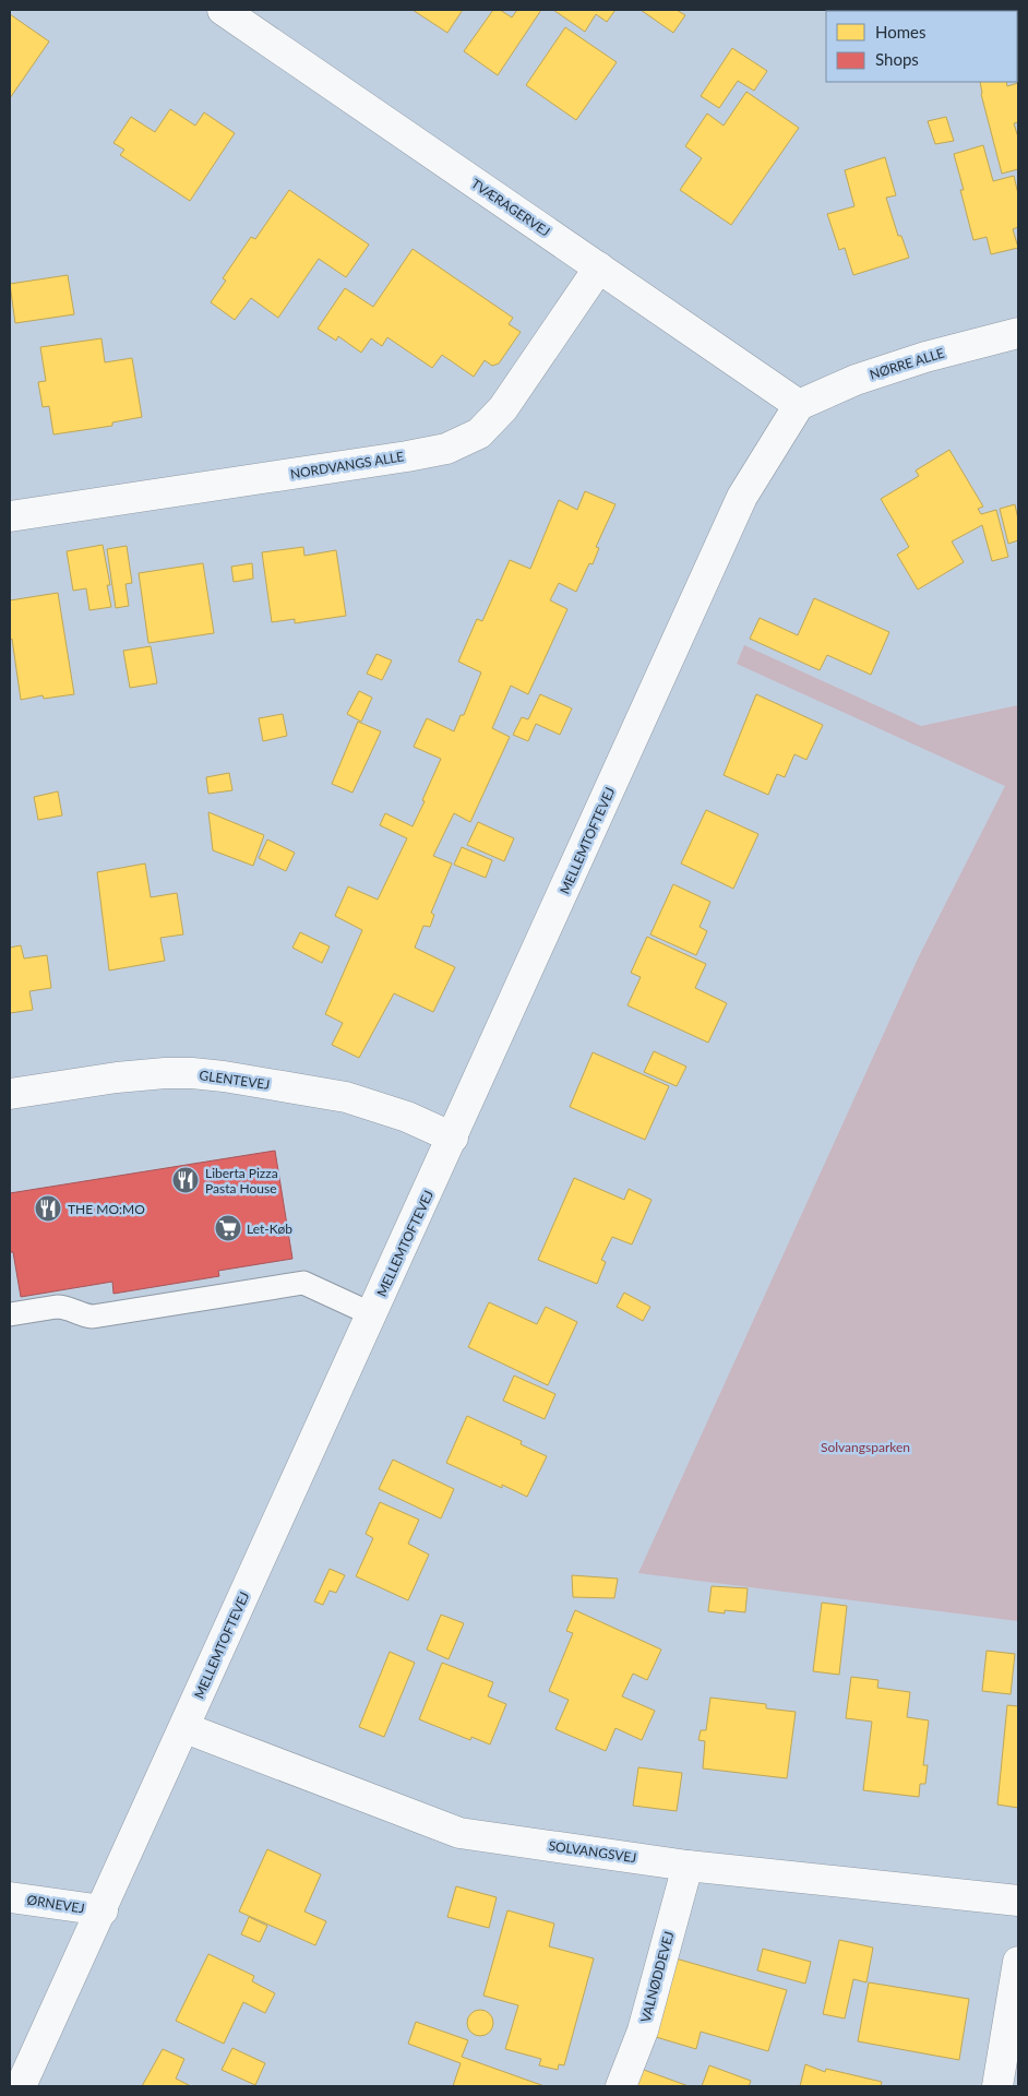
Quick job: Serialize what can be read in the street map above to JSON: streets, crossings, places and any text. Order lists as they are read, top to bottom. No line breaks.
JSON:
{"streets":{"street":["TVÆRAGERVEJ","NØRRE ALLE","NORDVANGS ALLE","MELLEMTOFTEVEJ","GLENTEVEJ","SOLVANGSVEJ","ØRNEVEJ","VALNØDDEVEJ"]},"crossings":[["TVÆRAGERVEJ","NØRRE ALLE"],["TVÆRAGERVEJ","NORDVANGS ALLE"],["TVÆRAGERVEJ","MELLEMTOFTEVEJ"],["NØRRE ALLE","MELLEMTOFTEVEJ"],["MELLEMTOFTEVEJ","GLENTEVEJ"],["MELLEMTOFTEVEJ","SOLVANGSVEJ"],["MELLEMTOFTEVEJ","ØRNEVEJ"],["SOLVANGSVEJ","VALNØDDEVEJ"]],"parks":["Solvangsparken"],"places":{"restaurant":["Liberta Pizza Pasta House","THE MO:MO"],"supermarket":["Let-Køb"]},"legend":["Homes","Shops"]}
